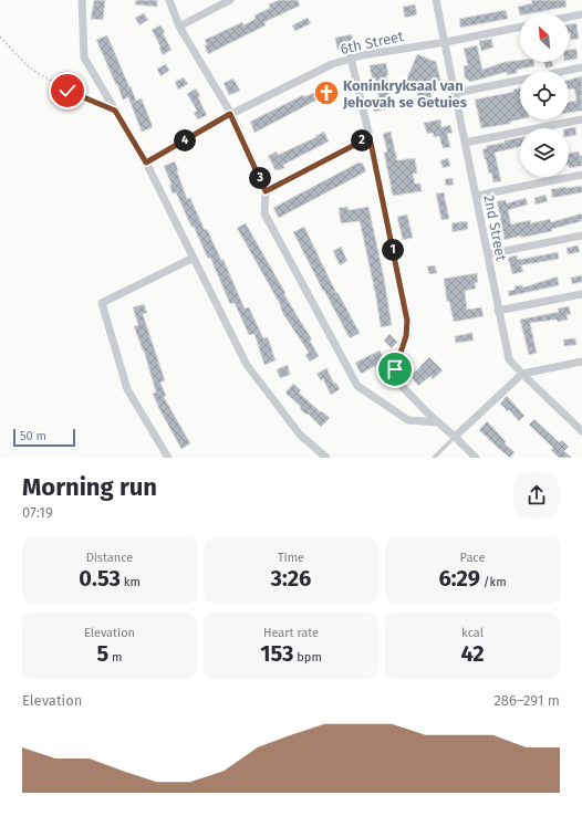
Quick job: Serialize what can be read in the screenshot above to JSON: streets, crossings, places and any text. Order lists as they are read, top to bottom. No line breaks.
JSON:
{"streets":{"street":["6th Street","2nd Street"]},"crossings":[["6th Street","2nd Street"]],"places":{"church":["Koninkryksaal van Jehovah se Getuies"]},"scale_bar":"50 m","north":"top left","page":{"pins":["2","4","3","1"],"scale":"50 m","heading":["Morning run","07:19"],"stats":[["Distance","0.53 km"],["Time","3:26"],["Pace","6:29 /km"],["Elevation","5 m"],["Heart rate","153 bpm"],["kcal","42"]],"chart":["Elevation","286–291 m"]}}
